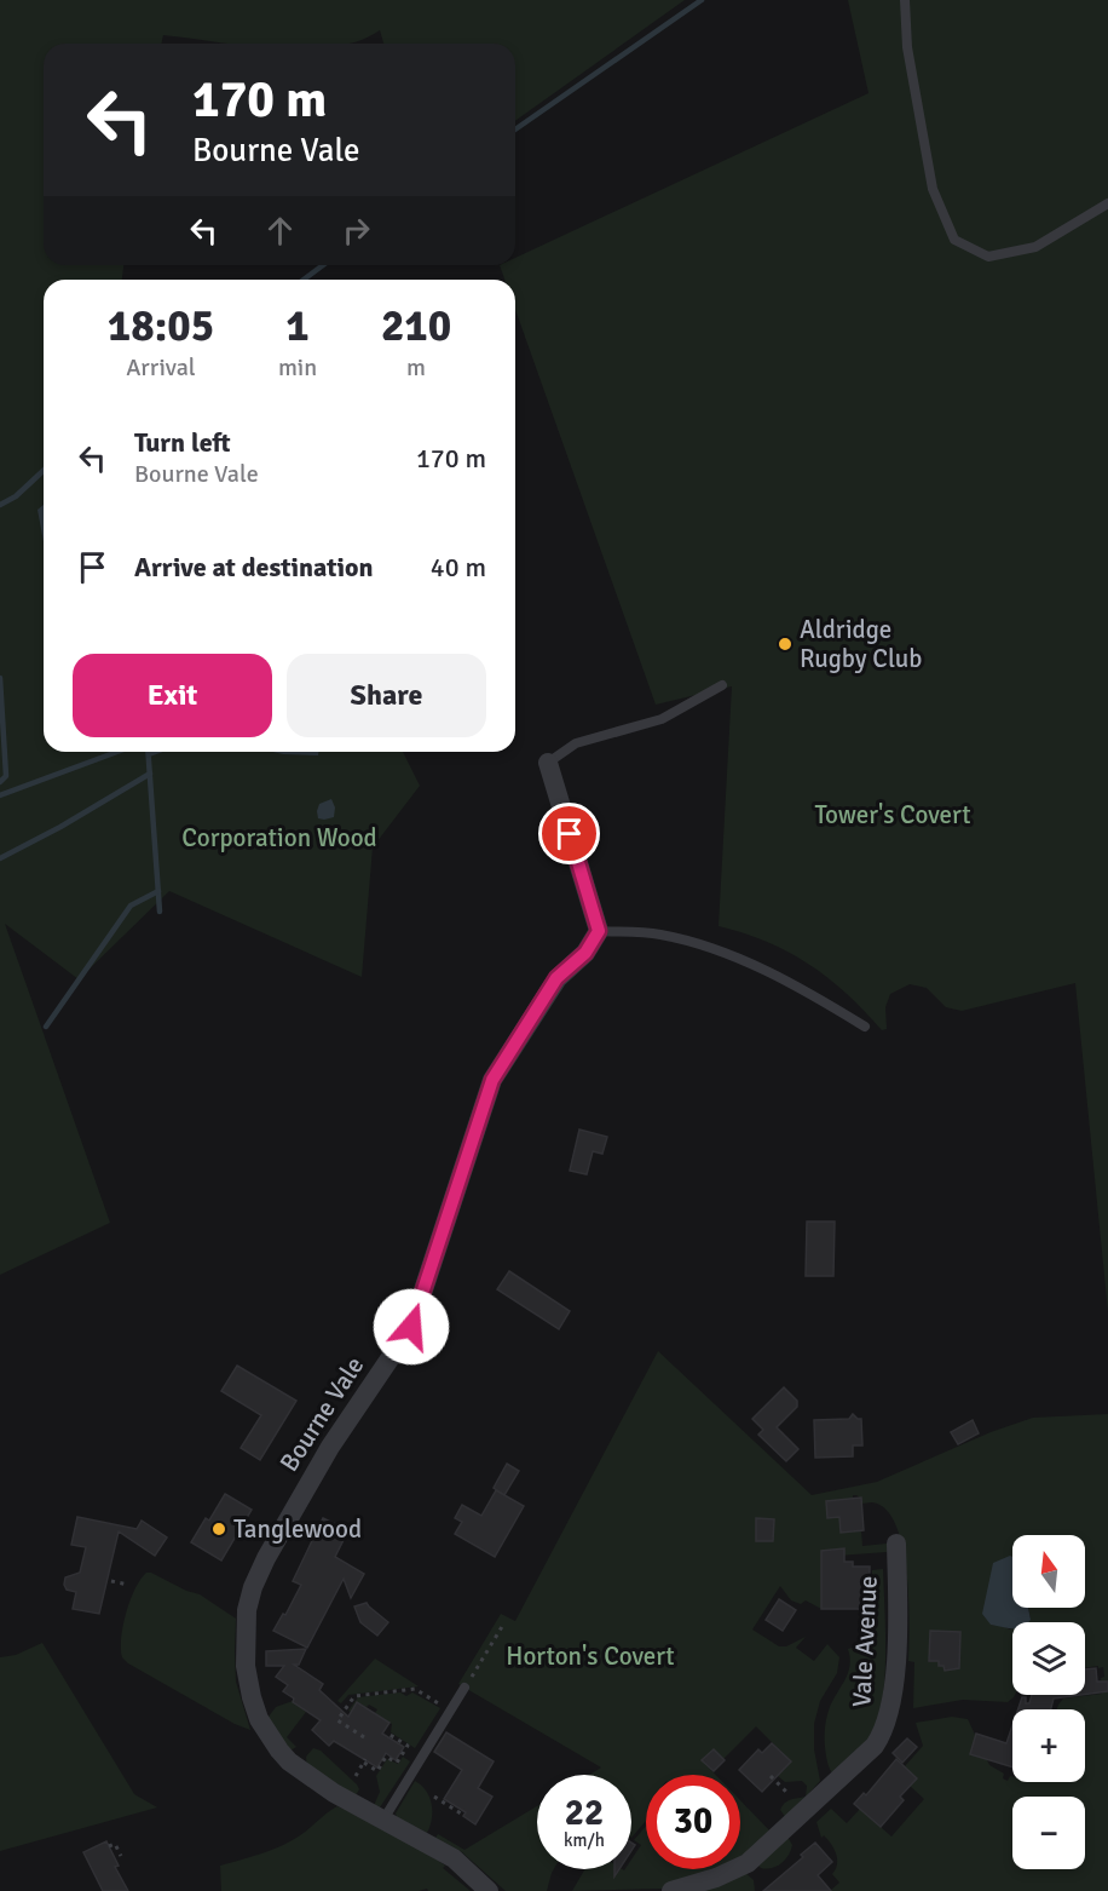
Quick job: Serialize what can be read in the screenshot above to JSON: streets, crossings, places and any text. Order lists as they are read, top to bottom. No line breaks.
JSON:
{"streets":{"street":["Bourne Vale","Vale Avenue"]},"parks":["Tower's Covert","Corporation Wood","Horton's Covert"],"places":["Aldridge Rugby Club","Tanglewood"],"north":"top","page":{"turn":["170 m","Bourne Vale"],"eta":["18:05","Arrival","1","min","210","m"],"list":[{"name":"Turn left","note":"Bourne Vale","value":"170 m"},{"name":"Arrive at destination","value":"40 m"}],"buttons":["Exit","Share"],"map_buttons":["+","−"],"speed":"22 km/h","limit":"30"}}
